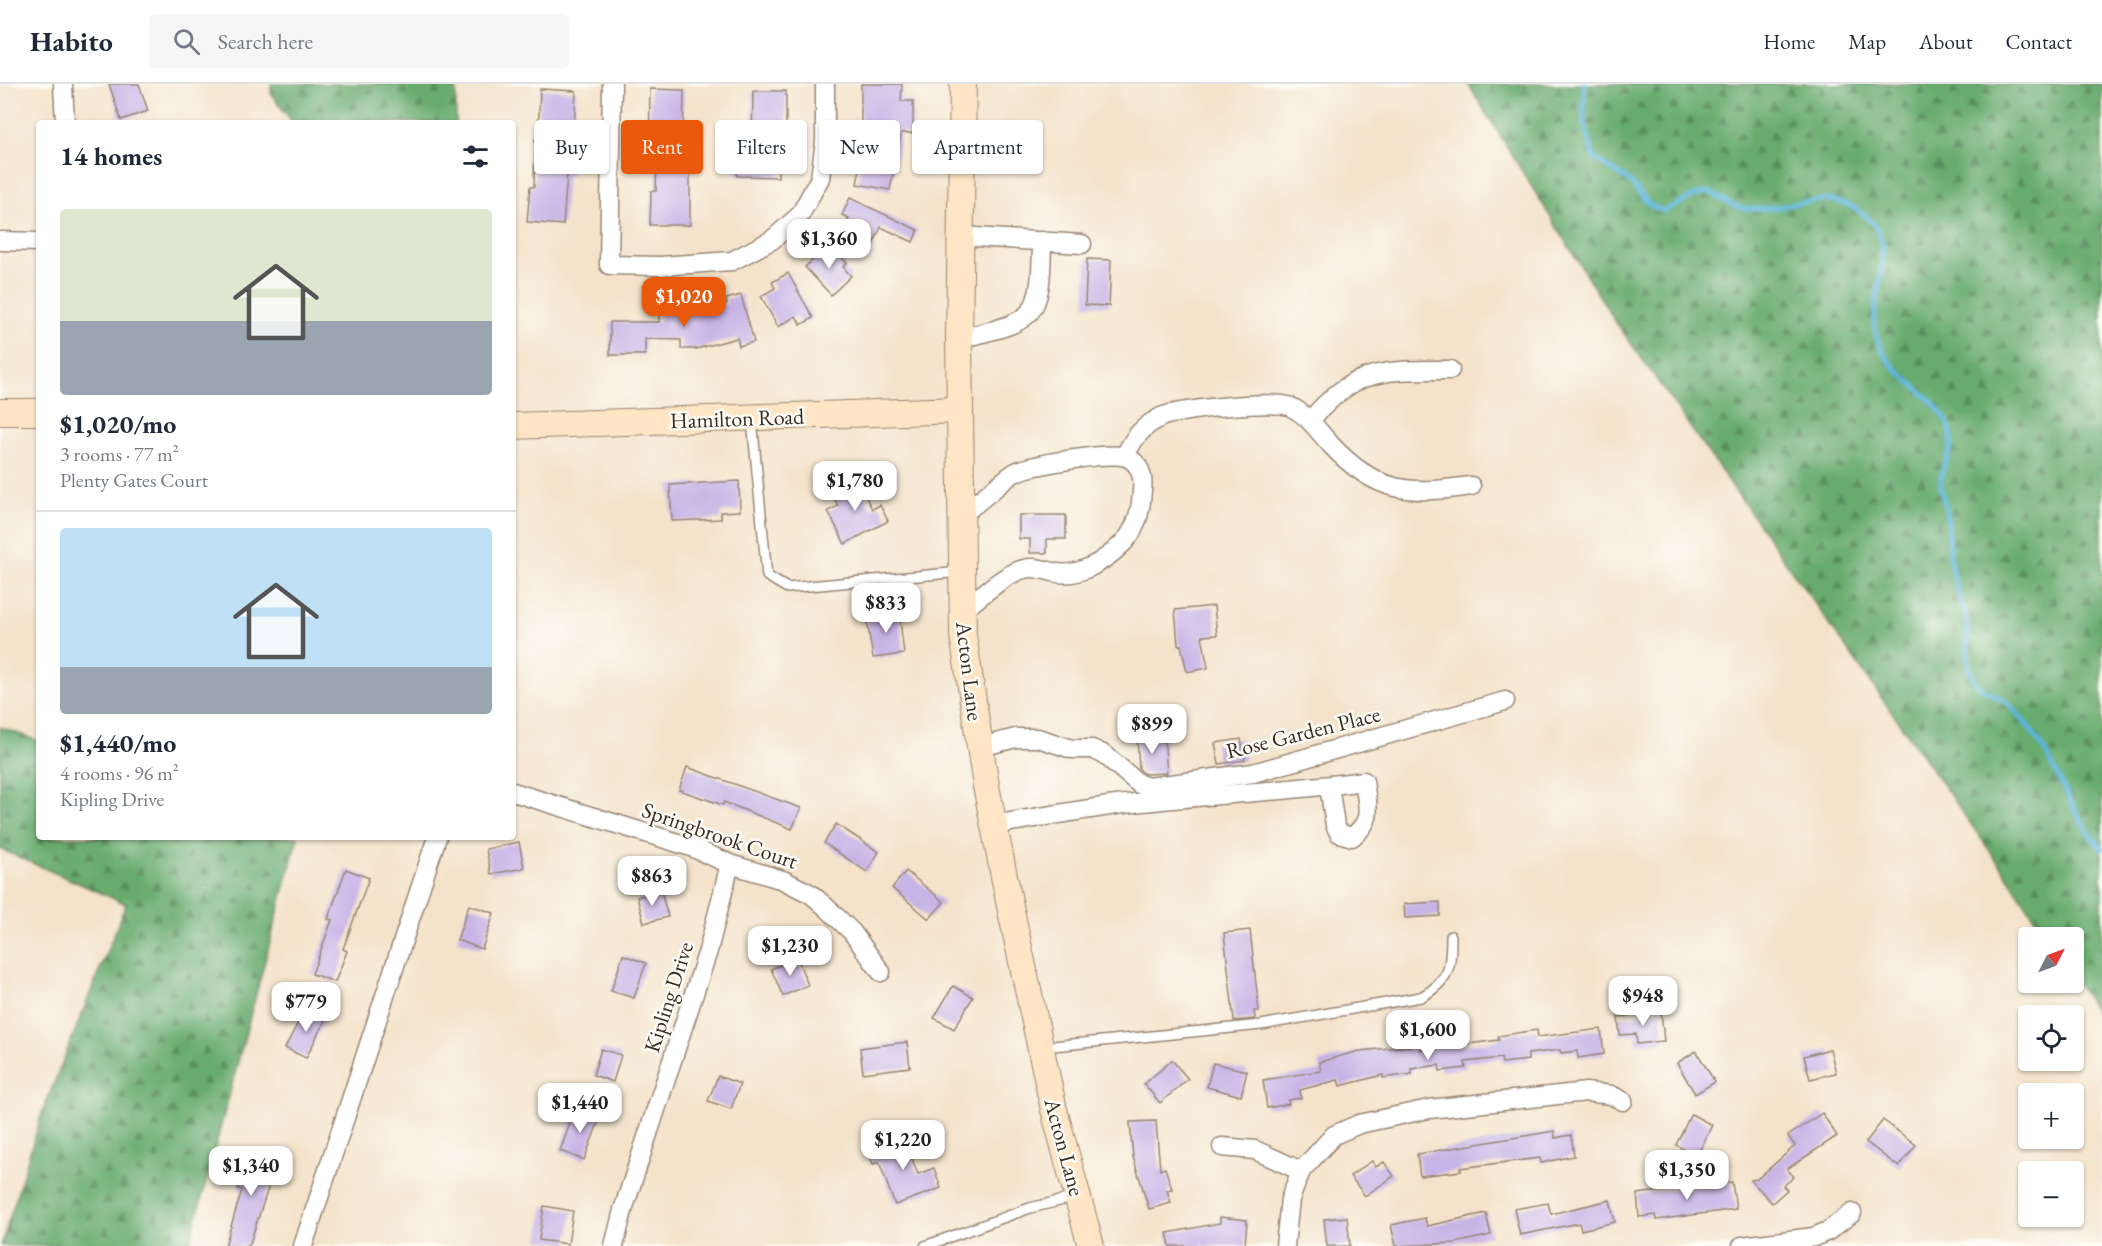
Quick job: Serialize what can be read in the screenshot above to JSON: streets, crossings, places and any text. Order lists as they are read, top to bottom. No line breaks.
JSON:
{"streets":{"street":["Hamilton Road","Acton Lane","Rose Garden Place","Springbrook Court","Kipling Drive"]},"crossings":[["Hamilton Road","Acton Lane"],["Acton Lane","Rose Garden Place"],["Springbrook Court","Kipling Drive"]],"north":"top right","page":{"header":"Habito","search":"Search here","nav":["Home","Map","About","Contact"],"chip":["Buy","Rent","Filters","New","Apartment"],"heading":"14 homes","list":[{"name":"$1,020/mo","note":"3 rooms · 77 m² · Plenty Gates Court"},{"name":"$1,440/mo","note":"4 rooms · 96 m² · Kipling Drive"}],"price":["$1,360","$1,020","$1,780","$833","$899","$863","$1,230","$948","$779","$1,600","$1,440","$1,220","$1,340","$1,350"],"map_buttons":["+","−"]}}
